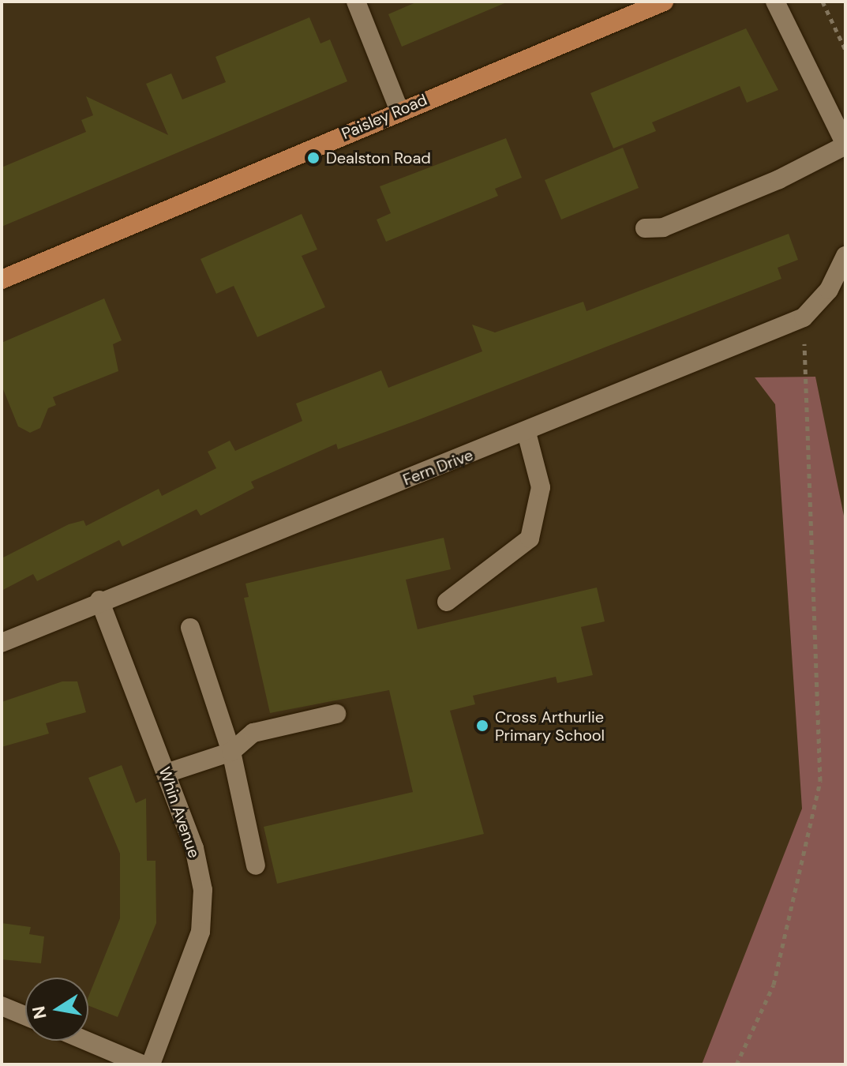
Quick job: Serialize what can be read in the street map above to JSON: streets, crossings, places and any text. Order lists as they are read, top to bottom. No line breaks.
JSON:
{"streets":{"main road":["Paisley Road"],"street":["Fern Drive","Whin Avenue"]},"crossings":[["Fern Drive","Whin Avenue"]],"places":["Dealston Road","Cross Arthurlie Primary School"],"north":"left"}
